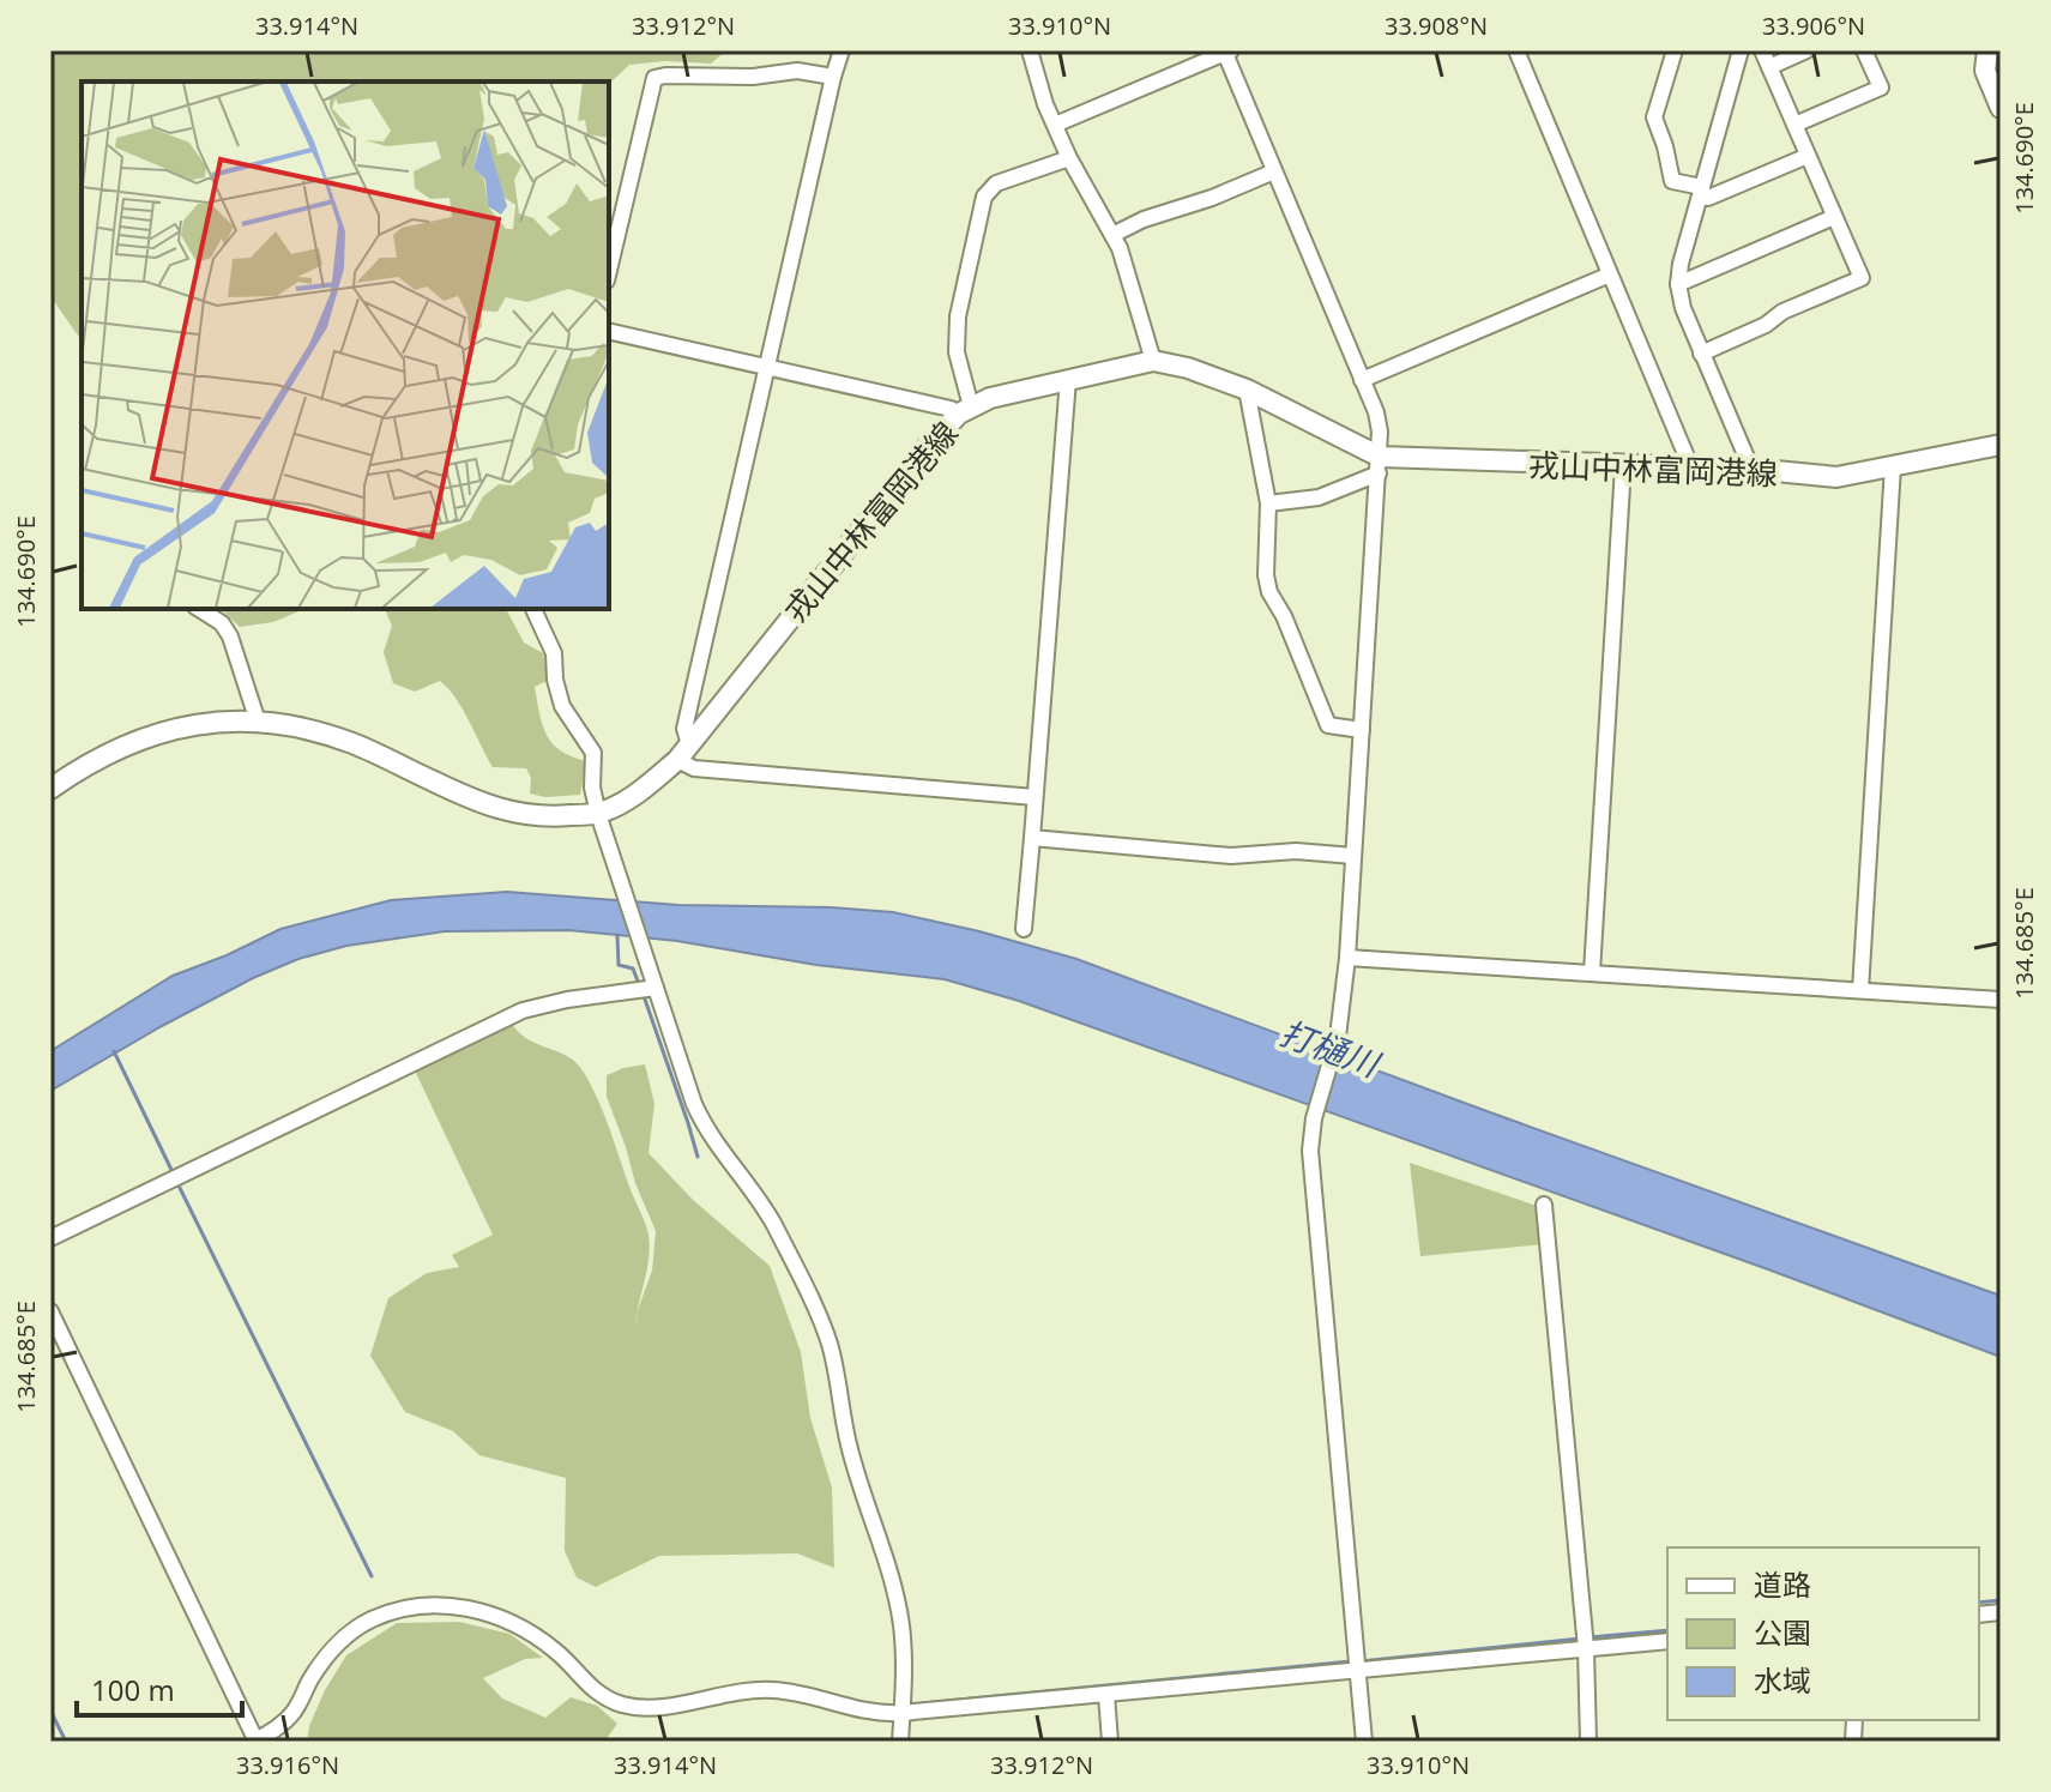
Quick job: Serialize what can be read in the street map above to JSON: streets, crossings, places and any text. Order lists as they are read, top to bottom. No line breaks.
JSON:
{"streets":{"main road":["戎山中林富岡港線"]},"water":["打樋川"],"legend":["道路","公園","水域"],"scale_bar":"100 m","coordinates":["33.914°N","33.912°N","33.910°N","33.908°N","33.906°N","134.690°E","134.685°E","33.916°N"]}
